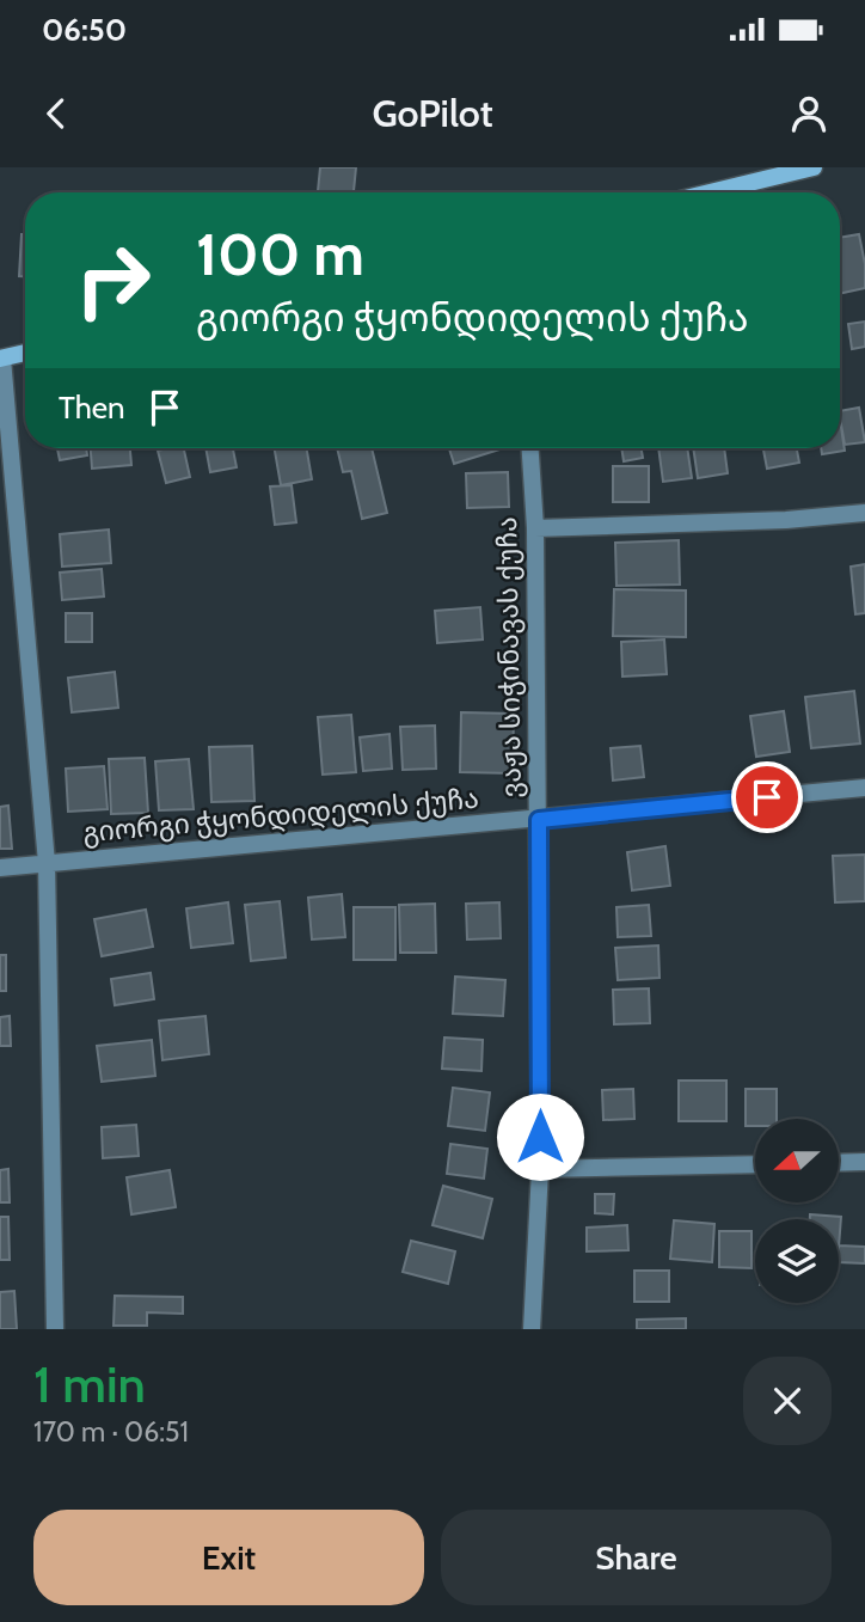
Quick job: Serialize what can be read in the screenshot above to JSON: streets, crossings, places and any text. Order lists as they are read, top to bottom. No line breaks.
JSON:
{"streets":{"street":["ვაჟა სიჭინავას ქუჩა","გიორგი ჭყონდიდელის ქუჩა"]},"crossings":[["ვაჟა სიჭინავას ქუჩა","გიორგი ჭყონდიდელის ქუჩა"]],"north":"left","page":{"status":"06:50","header":"GoPilot","turn":["100 m","გიორგი ჭყონდიდელის ქუჩა"],"then":"Then","heading":["1 min","170 m · 06:51"],"buttons":["Exit","Share"]}}
